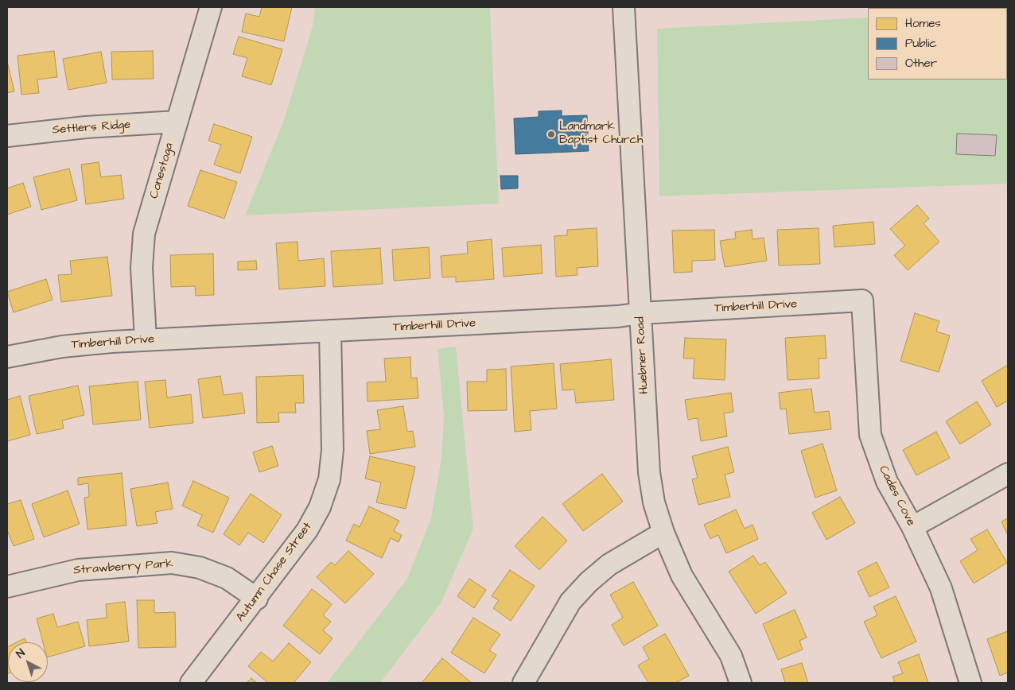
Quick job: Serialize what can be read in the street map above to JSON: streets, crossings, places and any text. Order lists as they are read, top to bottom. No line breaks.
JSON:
{"streets":{"street":["Settlers Ridge","Conestoga","Timberhill Drive","Huebner Road","Cades Cove","Strawberry Park","Autumn Chase Street"]},"crossings":[["Settlers Ridge","Conestoga"],["Conestoga","Timberhill Drive"],["Timberhill Drive","Huebner Road"],["Timberhill Drive","Cades Cove"],["Timberhill Drive","Autumn Chase Street"],["Strawberry Park","Autumn Chase Street"]],"places":["Landmark Baptist Church"],"legend":["Homes","Public","Other"],"north":"top left"}
